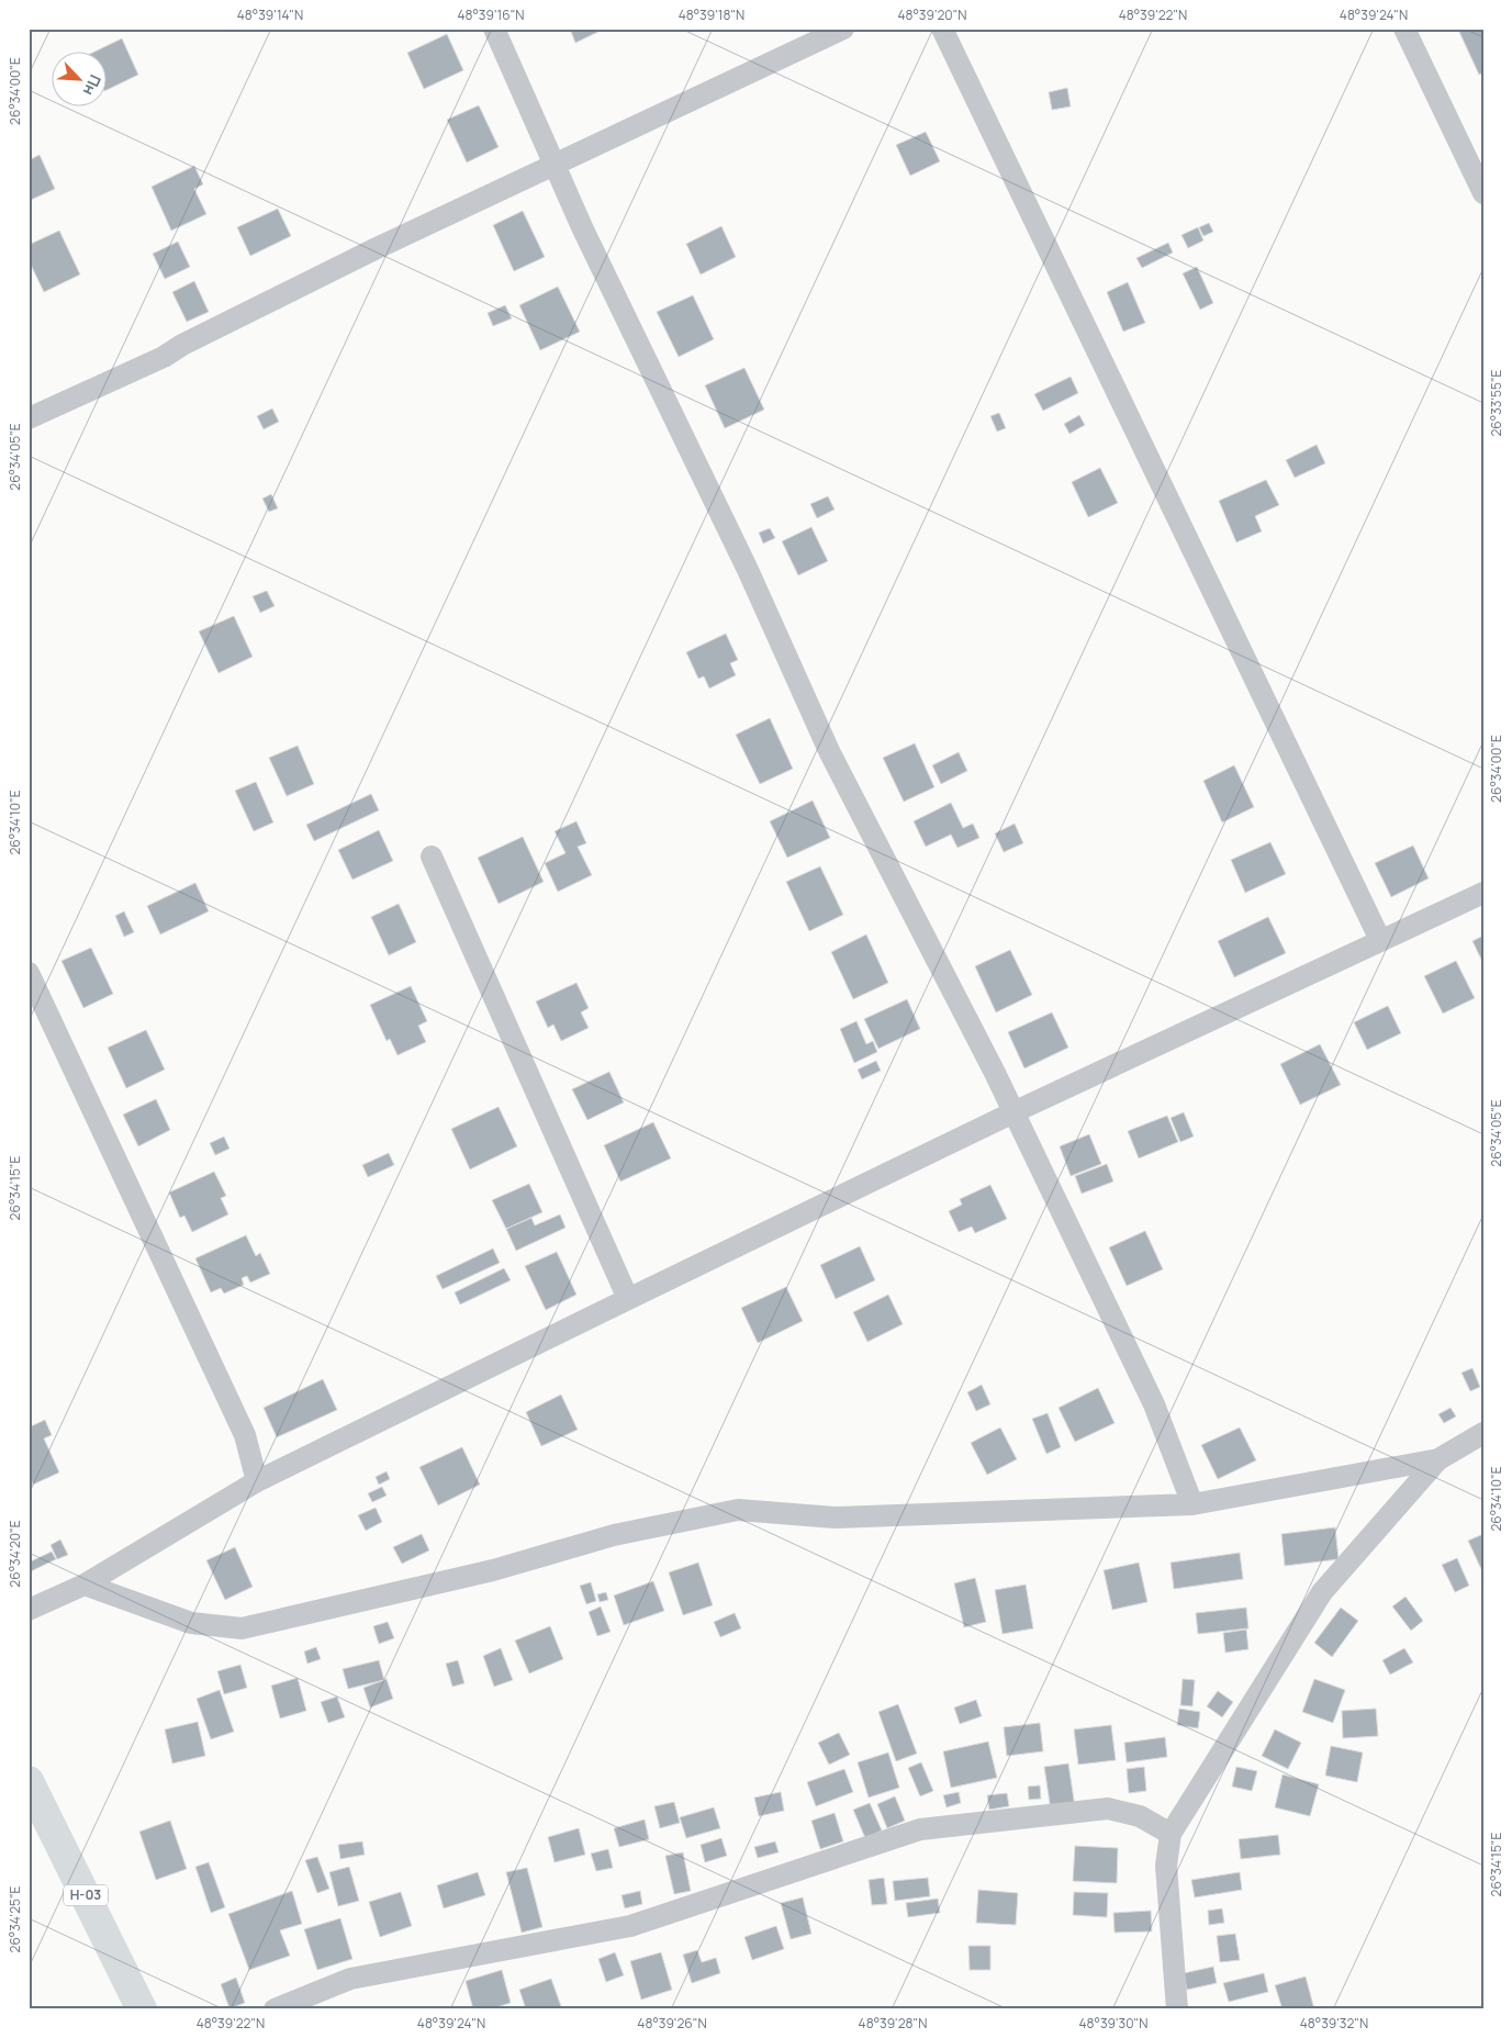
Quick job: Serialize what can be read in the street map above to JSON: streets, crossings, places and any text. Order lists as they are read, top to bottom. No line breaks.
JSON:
{"streets":{"main road":["Н-03"]},"north":"bottom right","coordinates":["48°39'14\"N","48°39'16\"N","48°39'18\"N","48°39'20\"N","48°39'22\"N","48°39'24\"N","26°34'00\"E","26°33'55\"E","26°34'05\"E","26°34'10\"E","26°34'15\"E","26°34'20\"E","26°34'25\"E","48°39'26\"N","48°39'28\"N","48°39'30\"N","48°39'32\"N"]}
